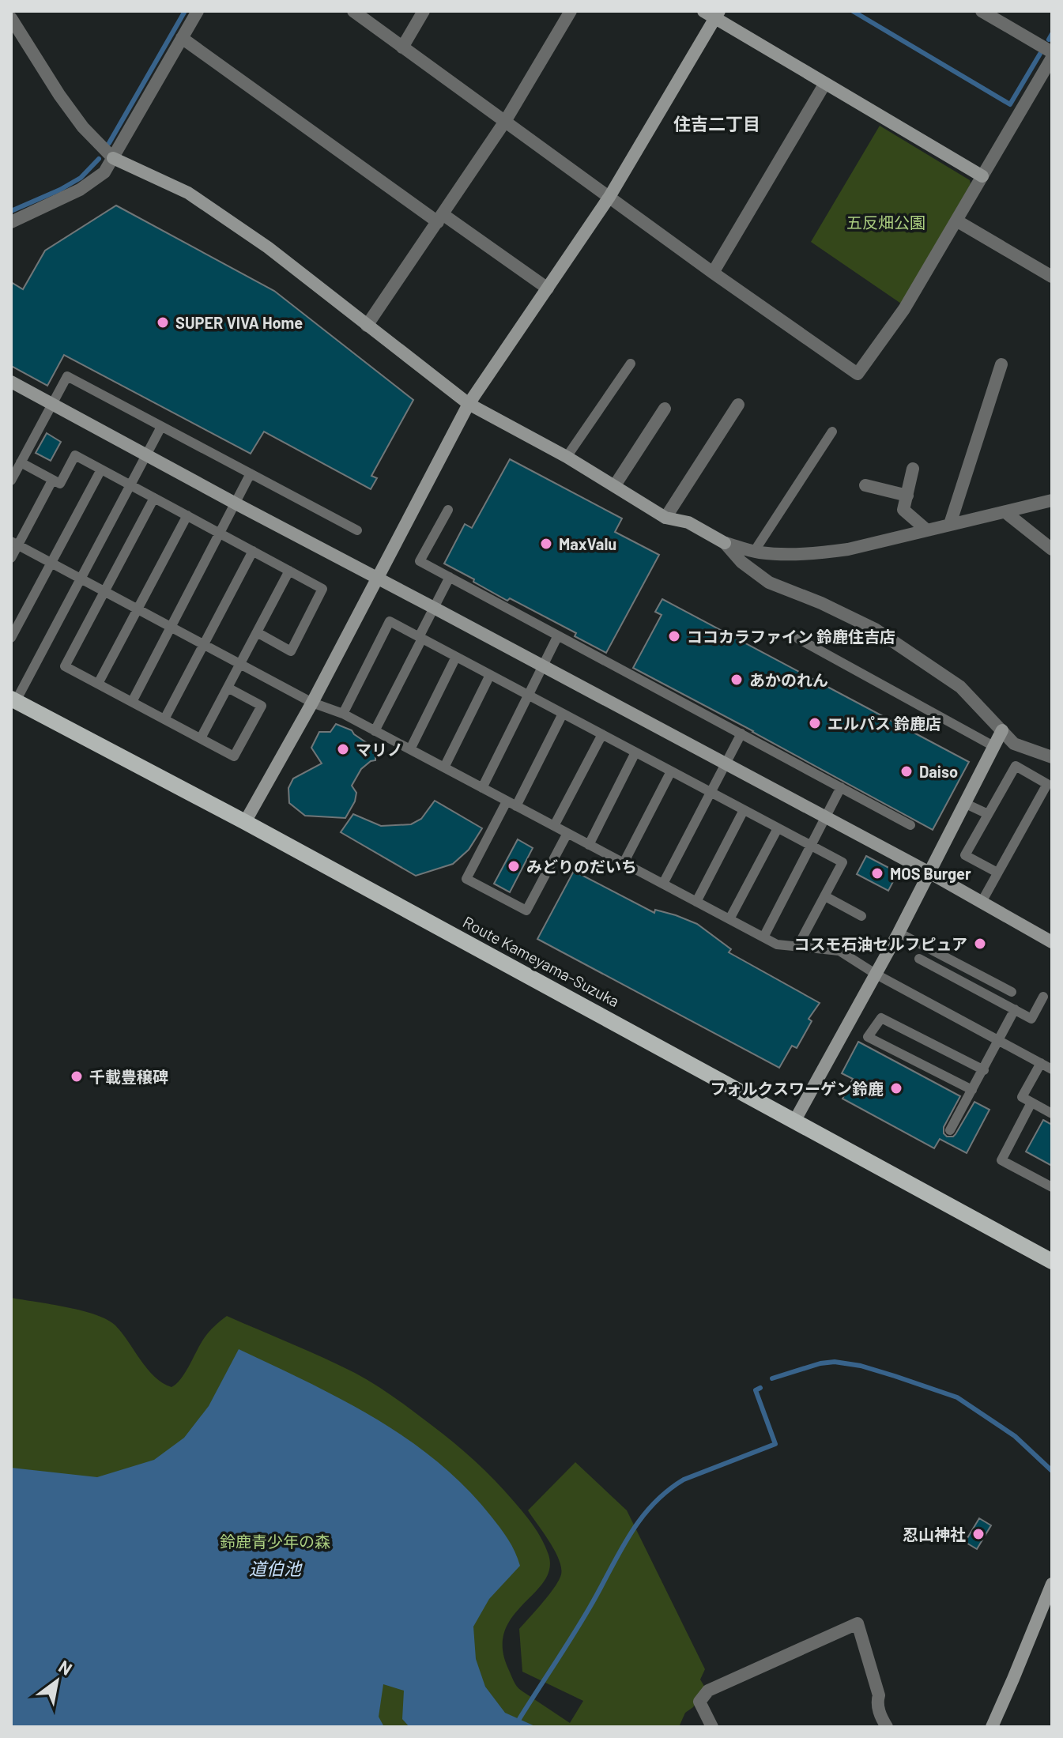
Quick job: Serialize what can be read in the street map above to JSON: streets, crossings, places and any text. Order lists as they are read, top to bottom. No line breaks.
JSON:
{"streets":{"main road":["Route Kameyama-Suzuka"]},"districts":["住吉二丁目"],"water":["道伯池"],"parks":["五反畑公園","鈴鹿青少年の森"],"places":["SUPER VIVA Home","MaxValu","ココカラファイン 鈴鹿住吉店","あかのれん","エルパス 鈴鹿店","マリノ","Daiso","みどりのだいち","MOS Burger","コスモ石油セルフピュア","千載豊穣碑","フォルクスワーゲン鈴鹿","忍山神社"],"north":"top right"}
